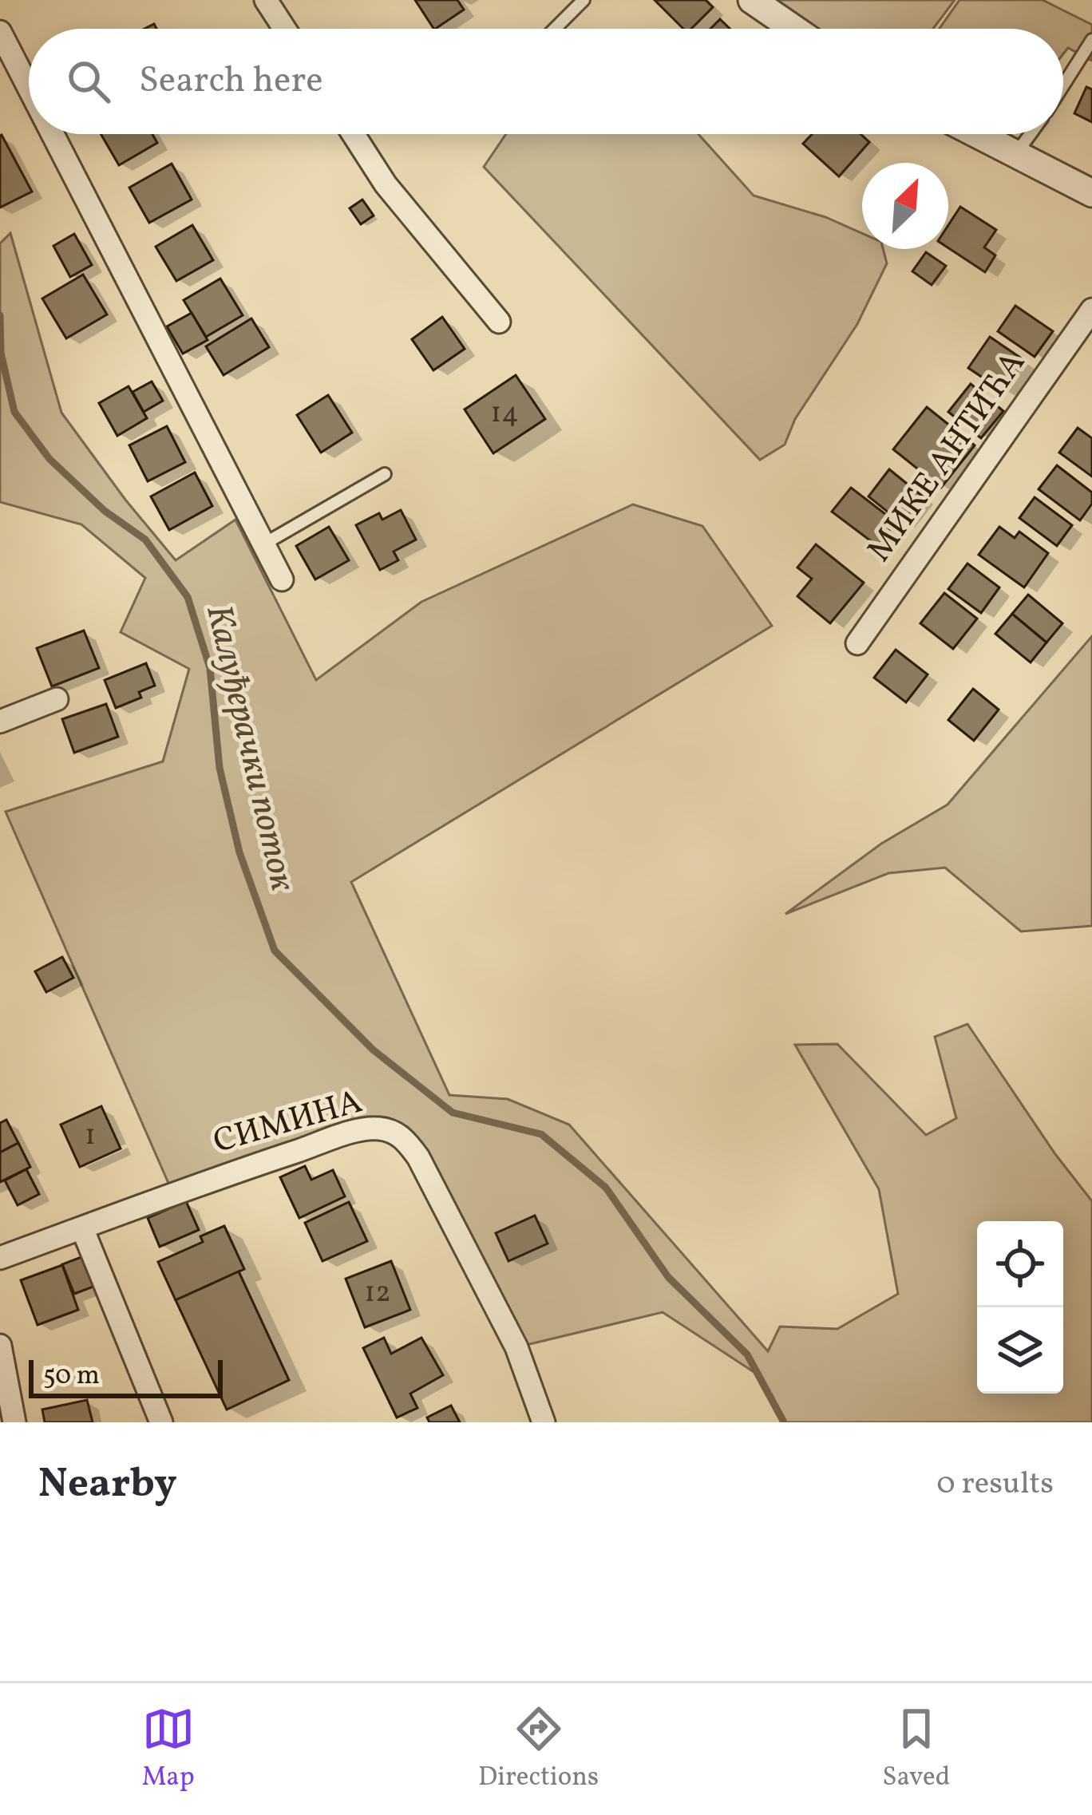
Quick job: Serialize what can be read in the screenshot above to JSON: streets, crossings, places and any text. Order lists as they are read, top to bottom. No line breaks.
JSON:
{"streets":{"street":["МИКЕ АНТИЋА","СИМИНА"]},"water":["Калуђерачки поток"],"house_numbers":["14","1","12"],"scale_bar":"50 m","north":"top right","page":{"search":"Search here","scale":"50 m","heading":["Nearby","0 results"],"nav":["Map","Directions","Saved"]}}
